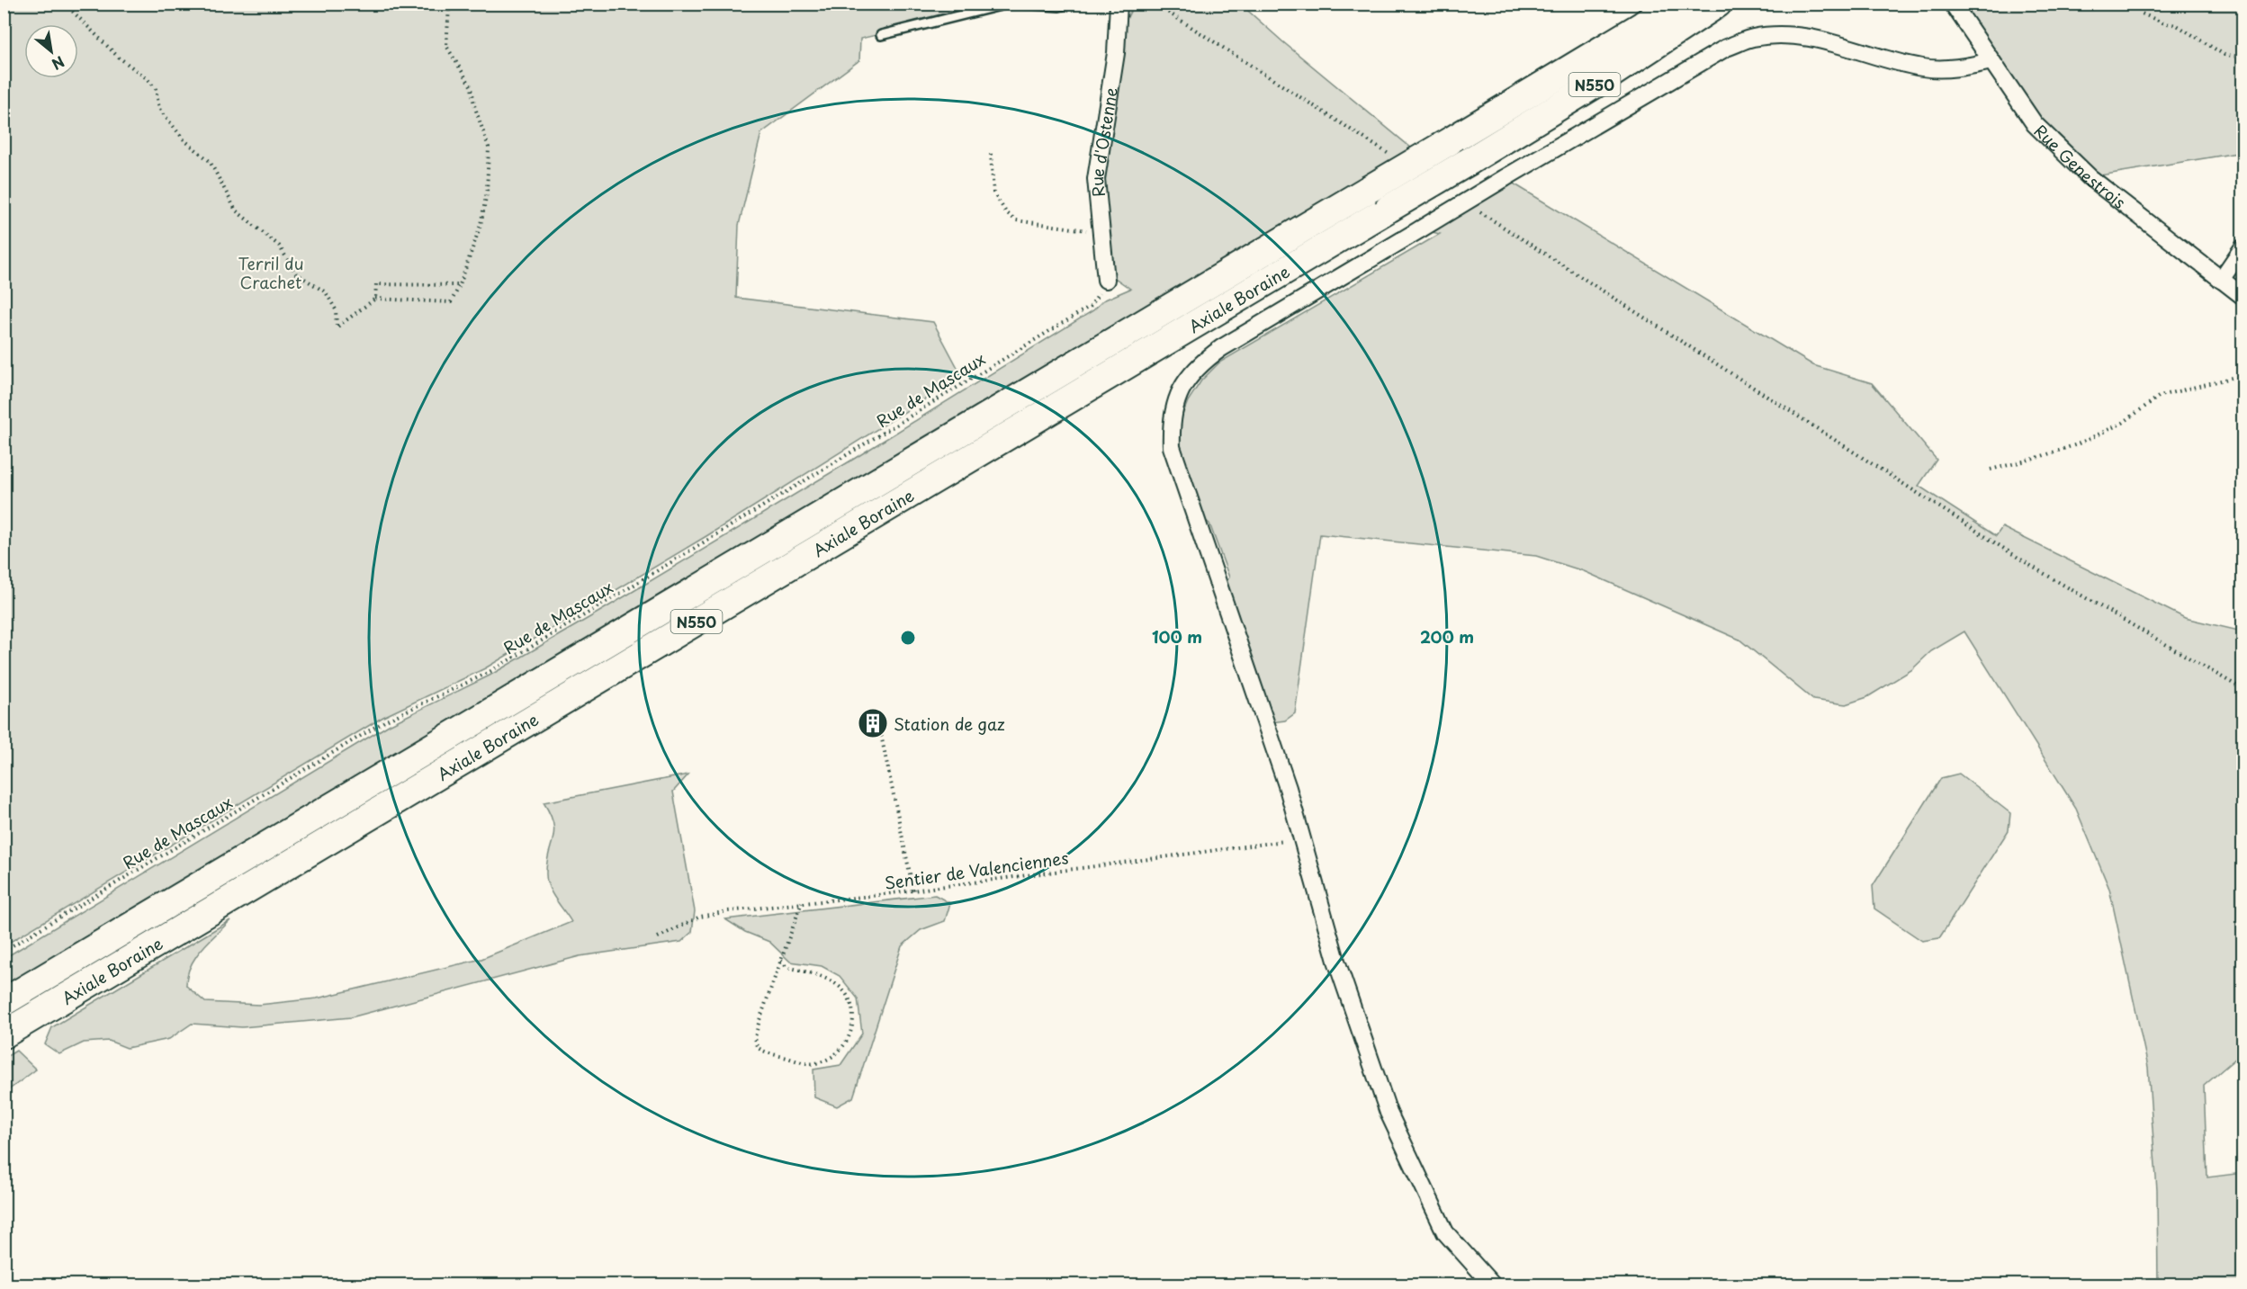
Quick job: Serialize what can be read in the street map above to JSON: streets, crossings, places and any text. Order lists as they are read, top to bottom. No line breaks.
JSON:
{"streets":{"highway":["N550","Axiale Boraine"],"street":["Rue d'Ostenne","Rue Genestrois"],"path":["Rue de Mascaux","Sentier de Valenciennes"]},"crossings":[["Rue d'Ostenne","Rue de Mascaux"]],"parks":["Terril du Crachet"],"places":{"building":["Station de gaz"]},"north":"bottom right","rings":["100 m","200 m"]}
